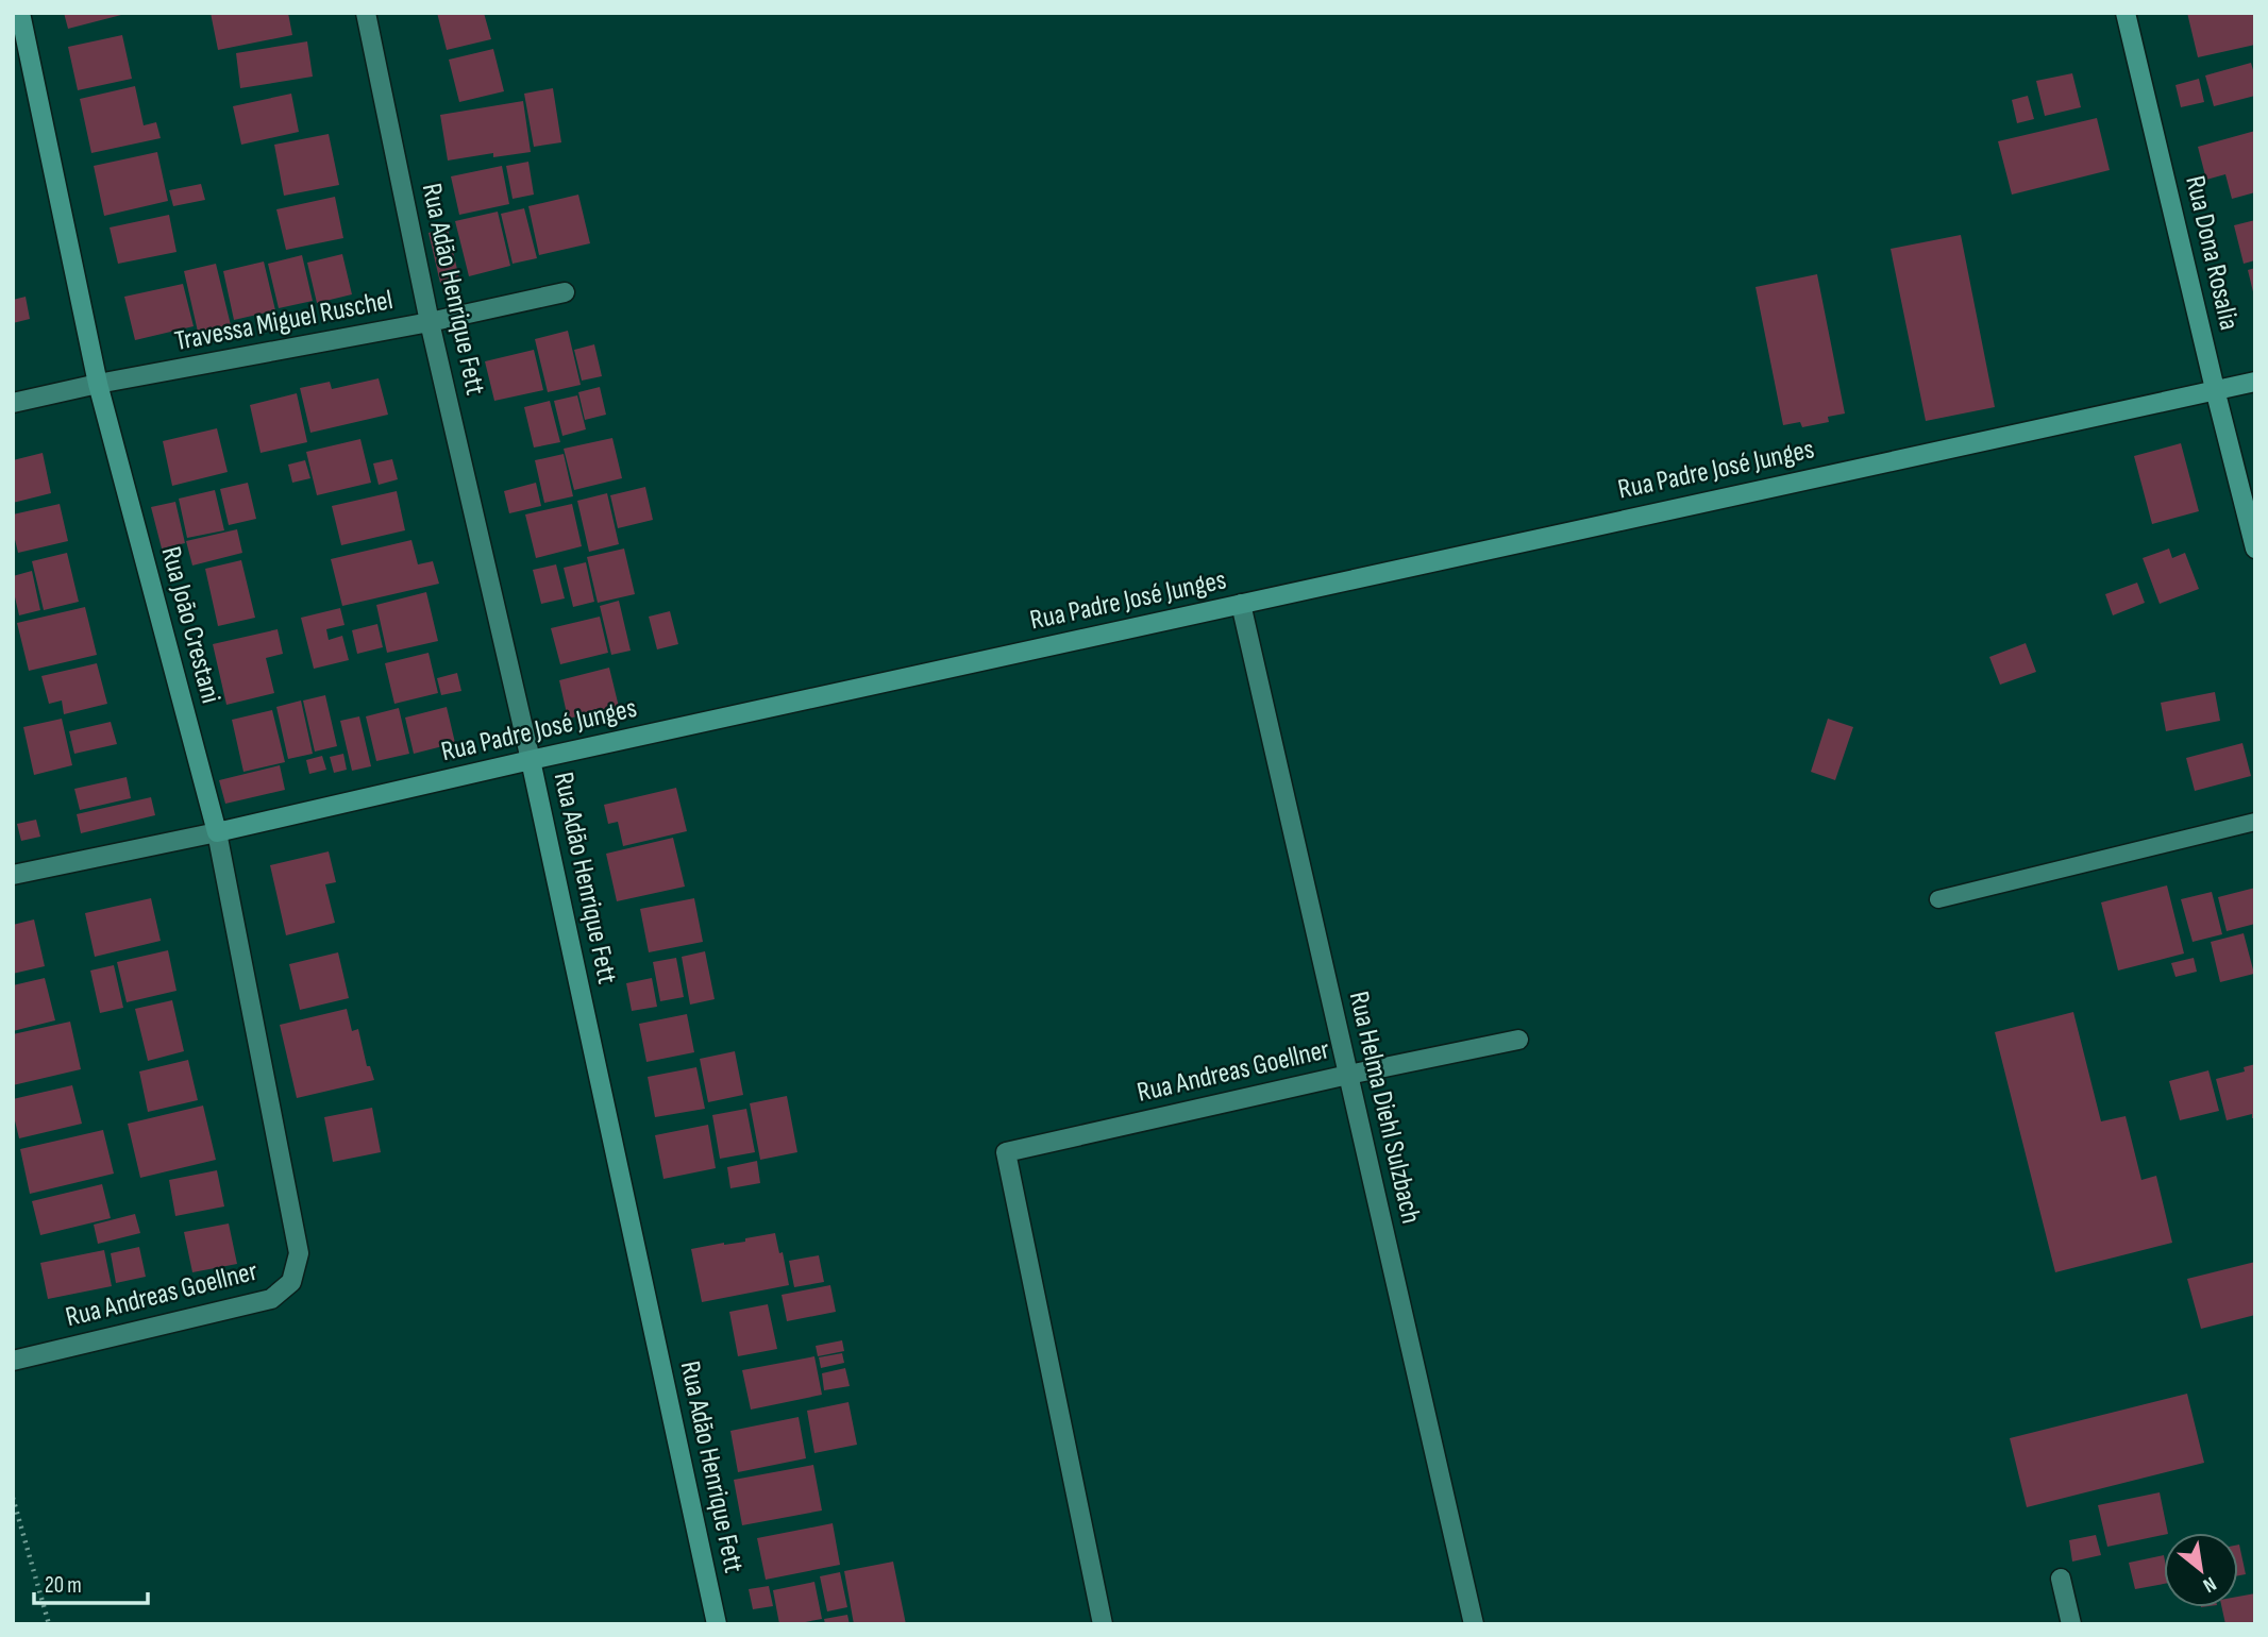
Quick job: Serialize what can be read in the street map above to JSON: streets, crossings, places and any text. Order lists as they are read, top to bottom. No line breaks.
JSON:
{"streets":{"street":["Rua Dona Rosalia","Rua Adão Henrique Fett","Travessa Miguel Ruschel","Rua Padre José Junges","Rua João Crestani","Rua Andreas Goellner","Rua Helma Diehl Sulzbach"]},"crossings":[["Rua Dona Rosalia","Rua Padre José Junges"],["Rua Adão Henrique Fett","Travessa Miguel Ruschel"],["Rua Adão Henrique Fett","Rua Padre José Junges"],["Travessa Miguel Ruschel","Rua João Crestani"],["Rua Padre José Junges","Rua João Crestani"],["Rua Padre José Junges","Rua Helma Diehl Sulzbach"],["Rua João Crestani","Rua Andreas Goellner"],["Rua Andreas Goellner","Rua Helma Diehl Sulzbach"]],"scale_bar":"20 m","north":"bottom right"}
